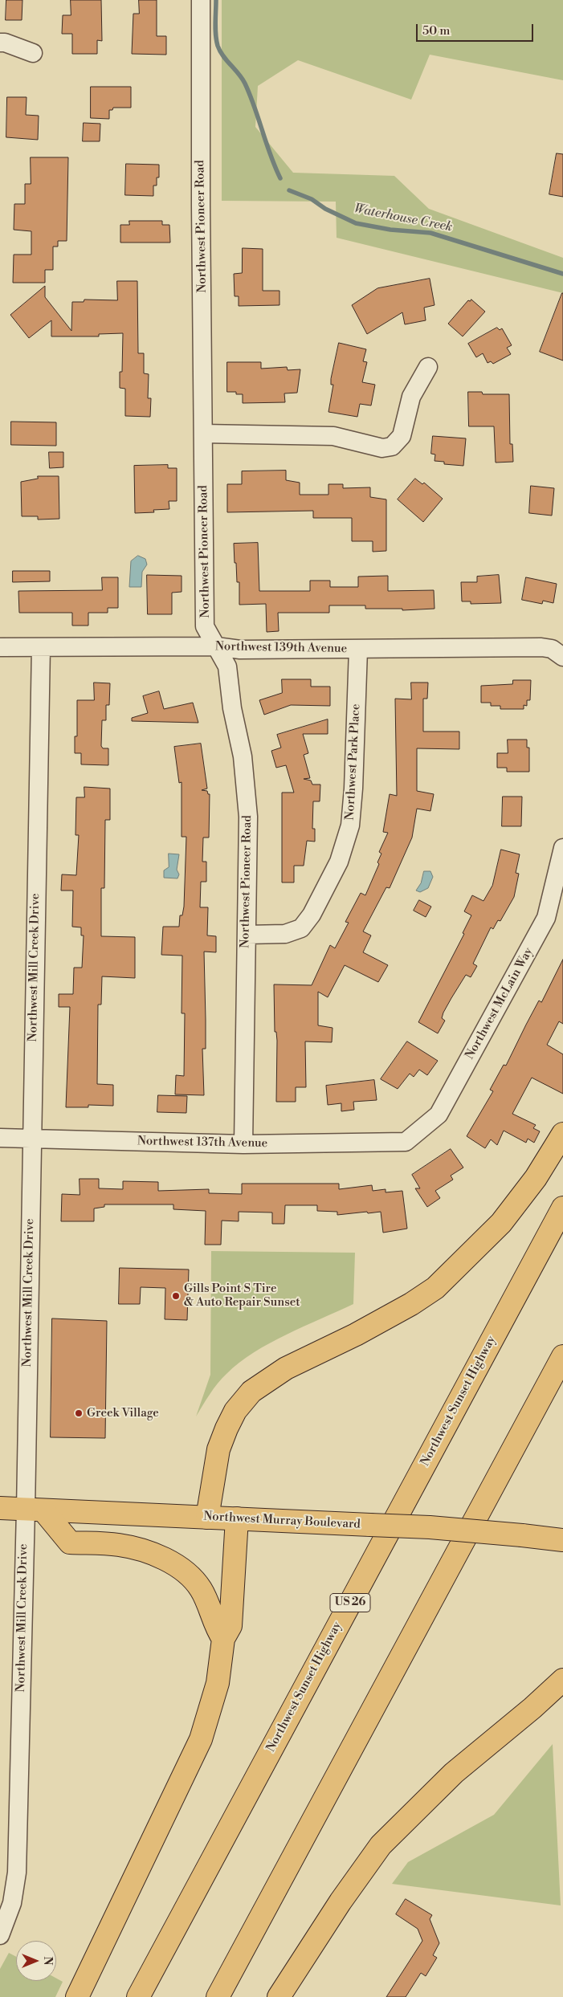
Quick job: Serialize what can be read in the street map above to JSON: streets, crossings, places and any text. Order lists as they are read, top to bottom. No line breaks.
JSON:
{"streets":{"main road":["Northwest Sunset Highway","Northwest Murray Boulevard","US 26"],"street":["Northwest Pioneer Road","Northwest 139th Avenue","Northwest Park Place","Northwest Mill Creek Drive","Northwest McLain Way","Northwest 137th Avenue"]},"crossings":[["Northwest Pioneer Road","Northwest 139th Avenue"],["Northwest Pioneer Road","Northwest Park Place"],["Northwest Pioneer Road","Northwest 137th Avenue"],["Northwest 139th Avenue","Northwest Park Place"],["Northwest 139th Avenue","Northwest Mill Creek Drive"],["Northwest Mill Creek Drive","Northwest 137th Avenue"],["Northwest Mill Creek Drive","Northwest Murray Boulevard"],["Northwest McLain Way","Northwest 137th Avenue"]],"water":["Waterhouse Creek"],"places":["Gills Point S Tire & Auto Repair Sunset","Greek Village"],"scale_bar":"50 m","north":"right"}
